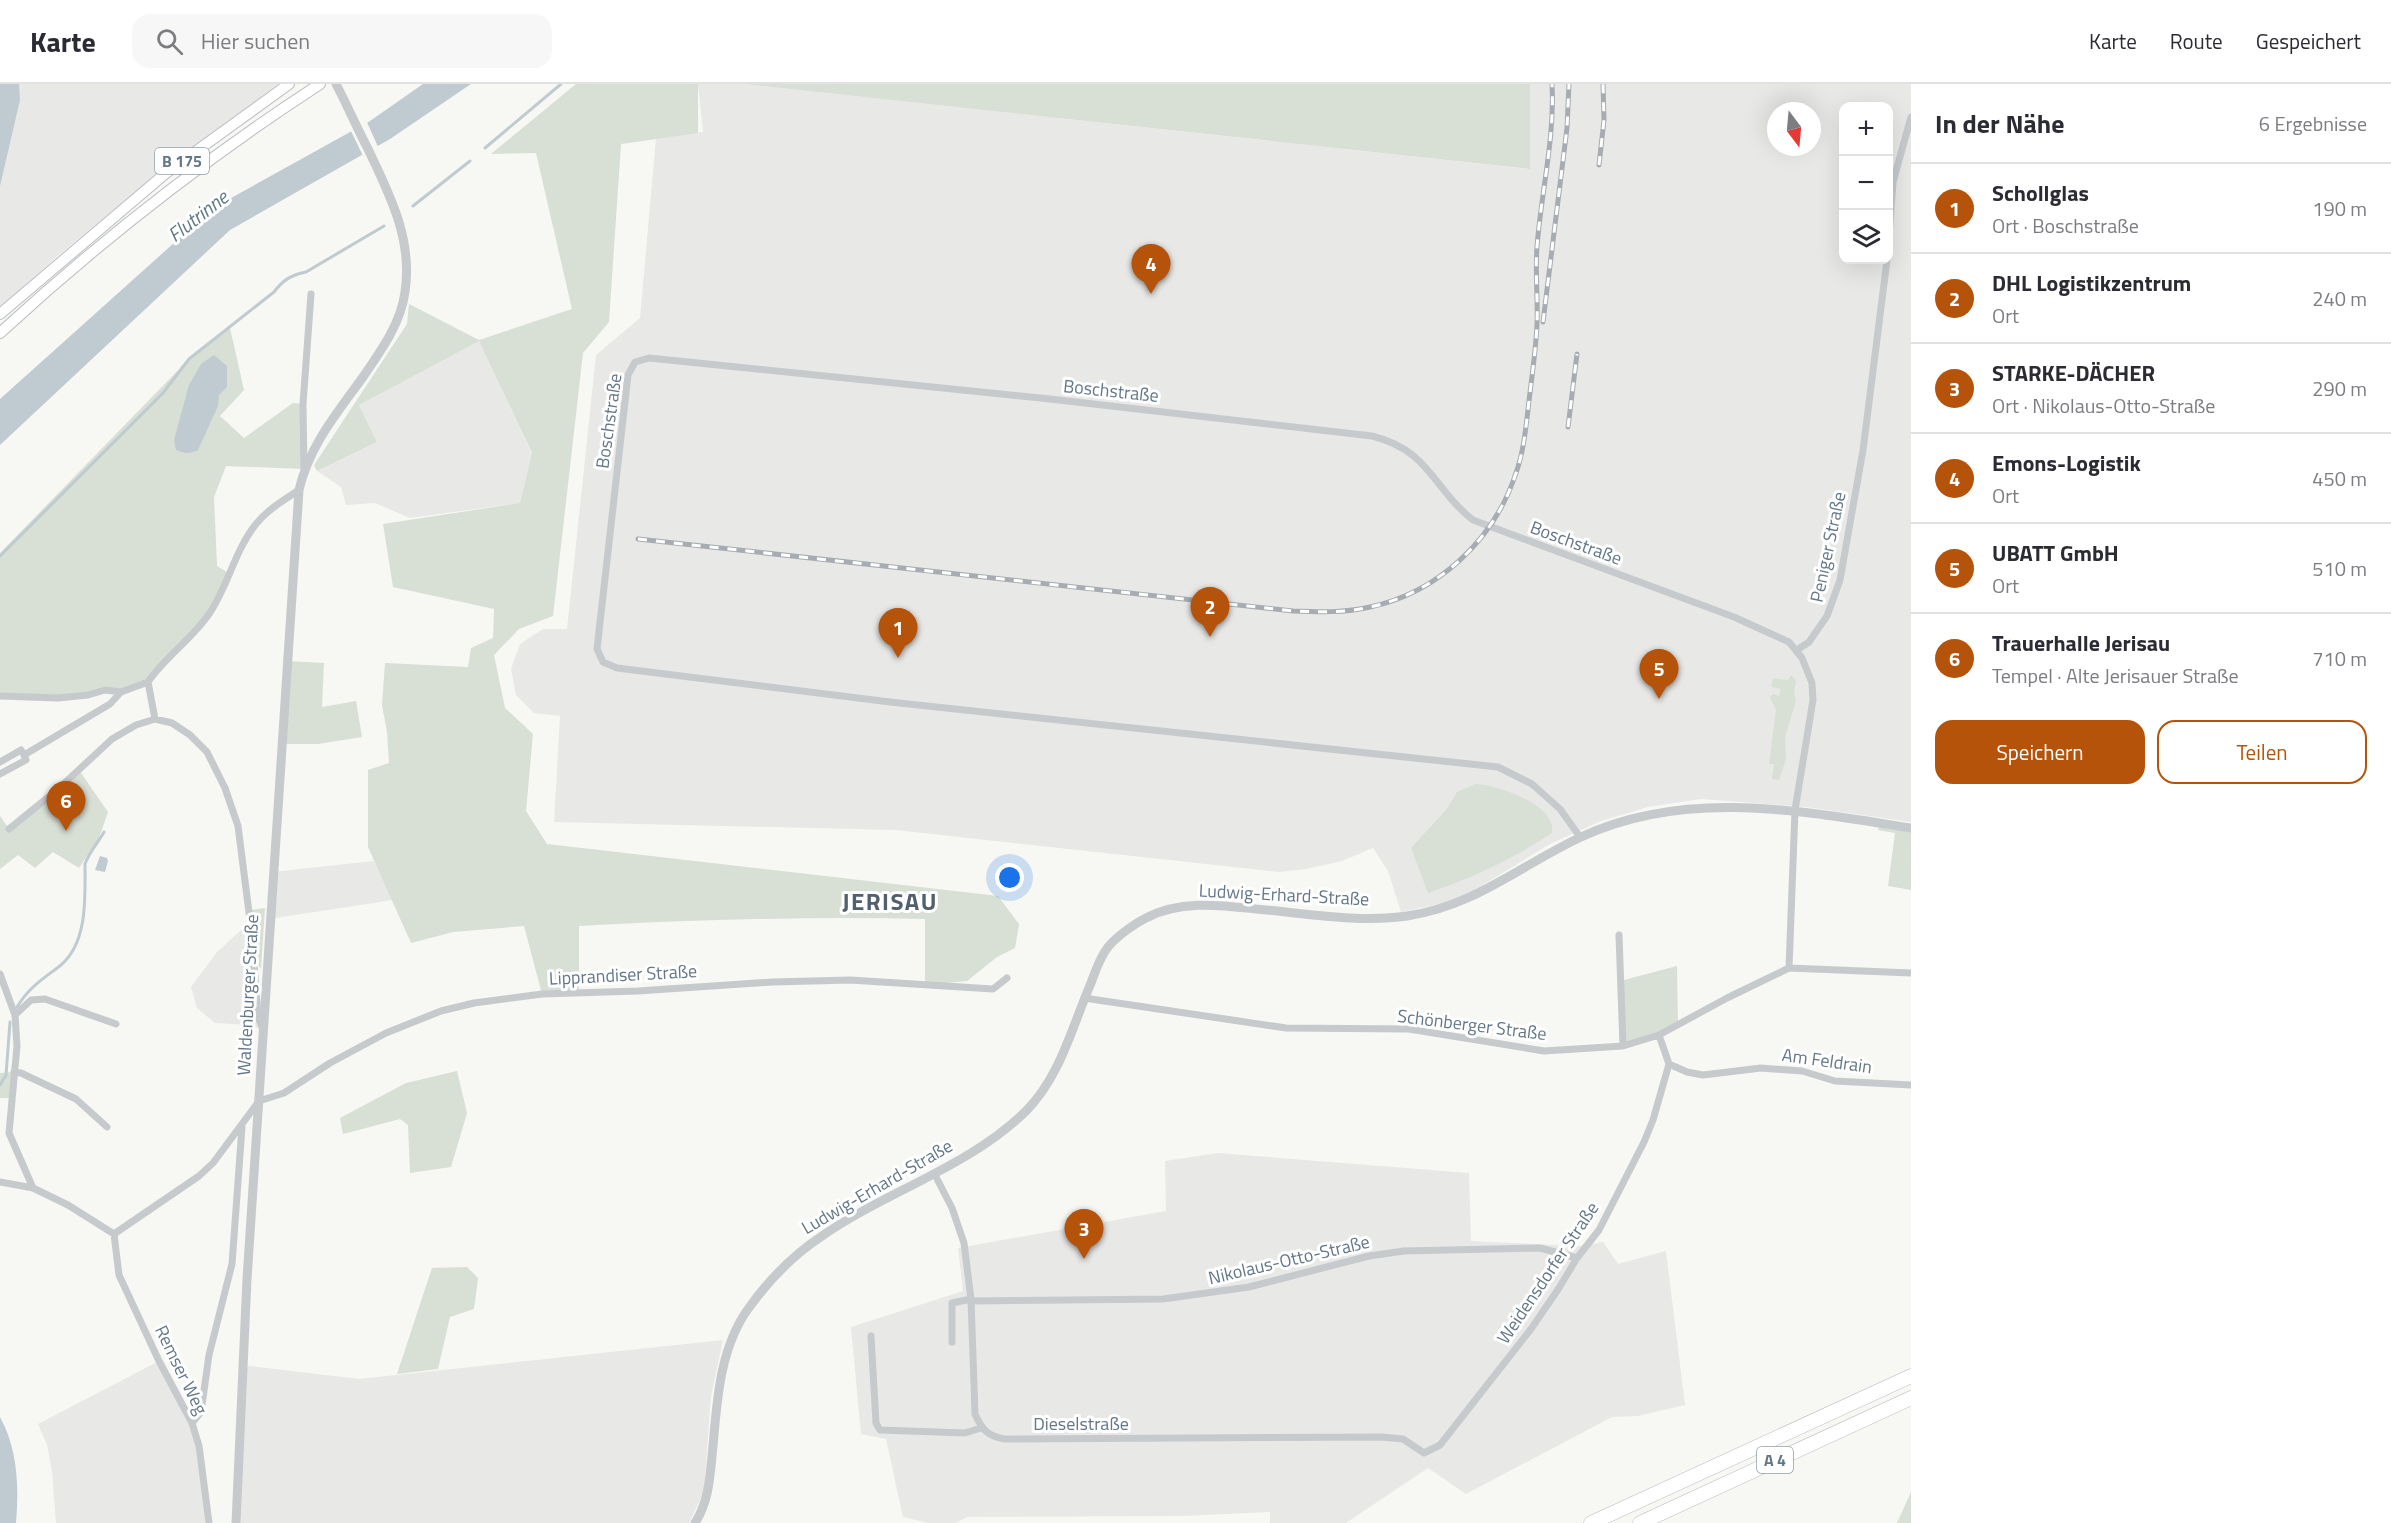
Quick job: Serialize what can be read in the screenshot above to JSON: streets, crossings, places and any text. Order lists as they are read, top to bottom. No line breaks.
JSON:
{"streets":{"highway":["A 4"],"main road":["B 175"],"street":["Boschstraße","Peniger Straße","Ludwig-Erhard-Straße","Lipprandiser Straße","Waldenburger Straße","Schönberger Straße","Am Feldrain","Nikolaus-Otto-Straße","Weidensdorfer Straße","Remser Weg","Dieselstraße"]},"crossings":[["Boschstraße","Peniger Straße"],["Boschstraße","Ludwig-Erhard-Straße"],["Ludwig-Erhard-Straße","Schönberger Straße"],["Lipprandiser Straße","Waldenburger Straße"],["Am Feldrain","Weidensdorfer Straße"],["Nikolaus-Otto-Straße","Weidensdorfer Straße"],["Weidensdorfer Straße","Dieselstraße"]],"districts":["JERISAU"],"water":["Flutrinne"],"north":"bottom","page":{"header":"Karte","search":"Hier suchen","nav":["Karte","Route","Gespeichert"],"heading":["In der Nähe","6 Ergebnisse"],"map_buttons":["+","−"],"list":[{"mark":"1","name":"Schollglas","note":"Ort · Boschstraße","value":"190 m"},{"mark":"2","name":"DHL Logistikzentrum","note":"Ort","value":"240 m"},{"mark":"3","name":"STARKE-DÄCHER","note":"Ort · Nikolaus-Otto-Straße","value":"290 m"},{"mark":"4","name":"Emons-Logistik","note":"Ort","value":"450 m"},{"mark":"5","name":"UBATT GmbH","note":"Ort","value":"510 m"},{"mark":"6","name":"Trauerhalle Jerisau","note":"Tempel · Alte Jerisauer Straße","value":"710 m"}],"pins":["4","2","1","5","6","3"],"buttons":["Speichern","Teilen"]}}
